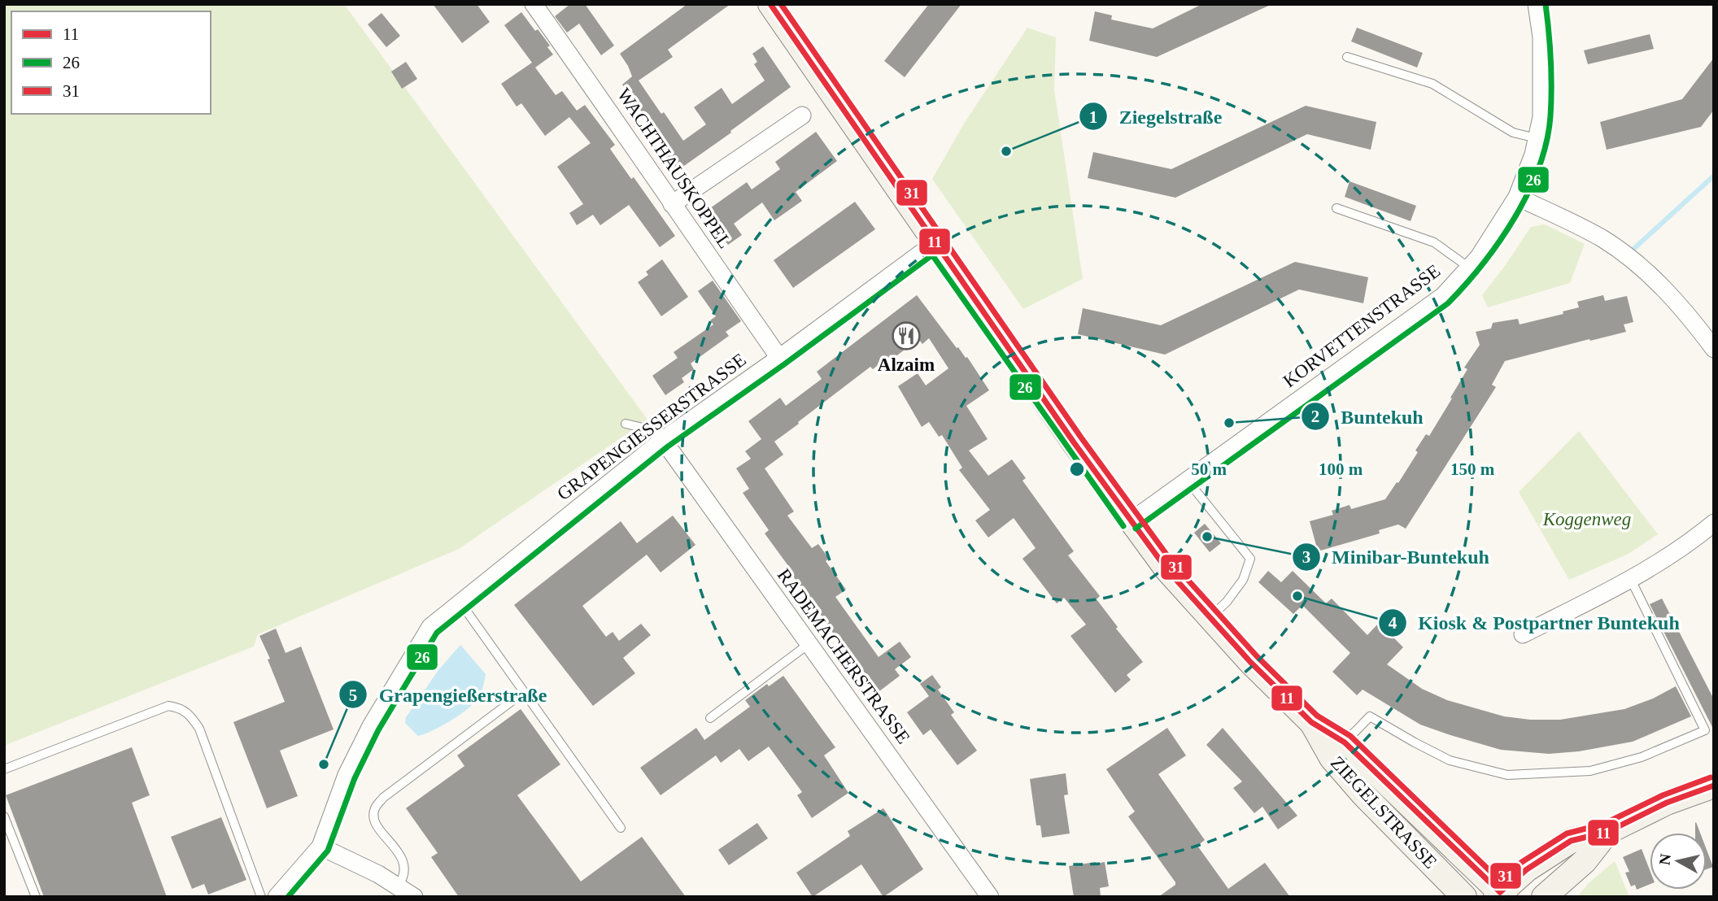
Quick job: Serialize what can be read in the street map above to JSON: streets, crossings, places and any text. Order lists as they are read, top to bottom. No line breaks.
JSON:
{"streets":{"main road":["ZIEGELSTRASSE"],"street":["WACHTHAUSKOPPEL","KORVETTENSTRASSE","GRAPENGIESSERSTRASSE","RADEMACHERSTRASSE"]},"crossings":[["WACHTHAUSKOPPEL","GRAPENGIESSERSTRASSE"],["KORVETTENSTRASSE","ZIEGELSTRASSE"],["GRAPENGIESSERSTRASSE","RADEMACHERSTRASSE"],["GRAPENGIESSERSTRASSE","ZIEGELSTRASSE"]],"parks":["Koggenweg"],"places":{"other":["Ziegelstraße","Buntekuh","Minibar-Buntekuh","Kiosk & Postpartner Buntekuh","Grapengießerstraße"],"restaurant":["Alzaim"]},"lines":["transit line 11","transit line 26","transit line 31"],"legend":["11","26","31"],"north":"left","rings":["50 m","100 m","150 m"]}
